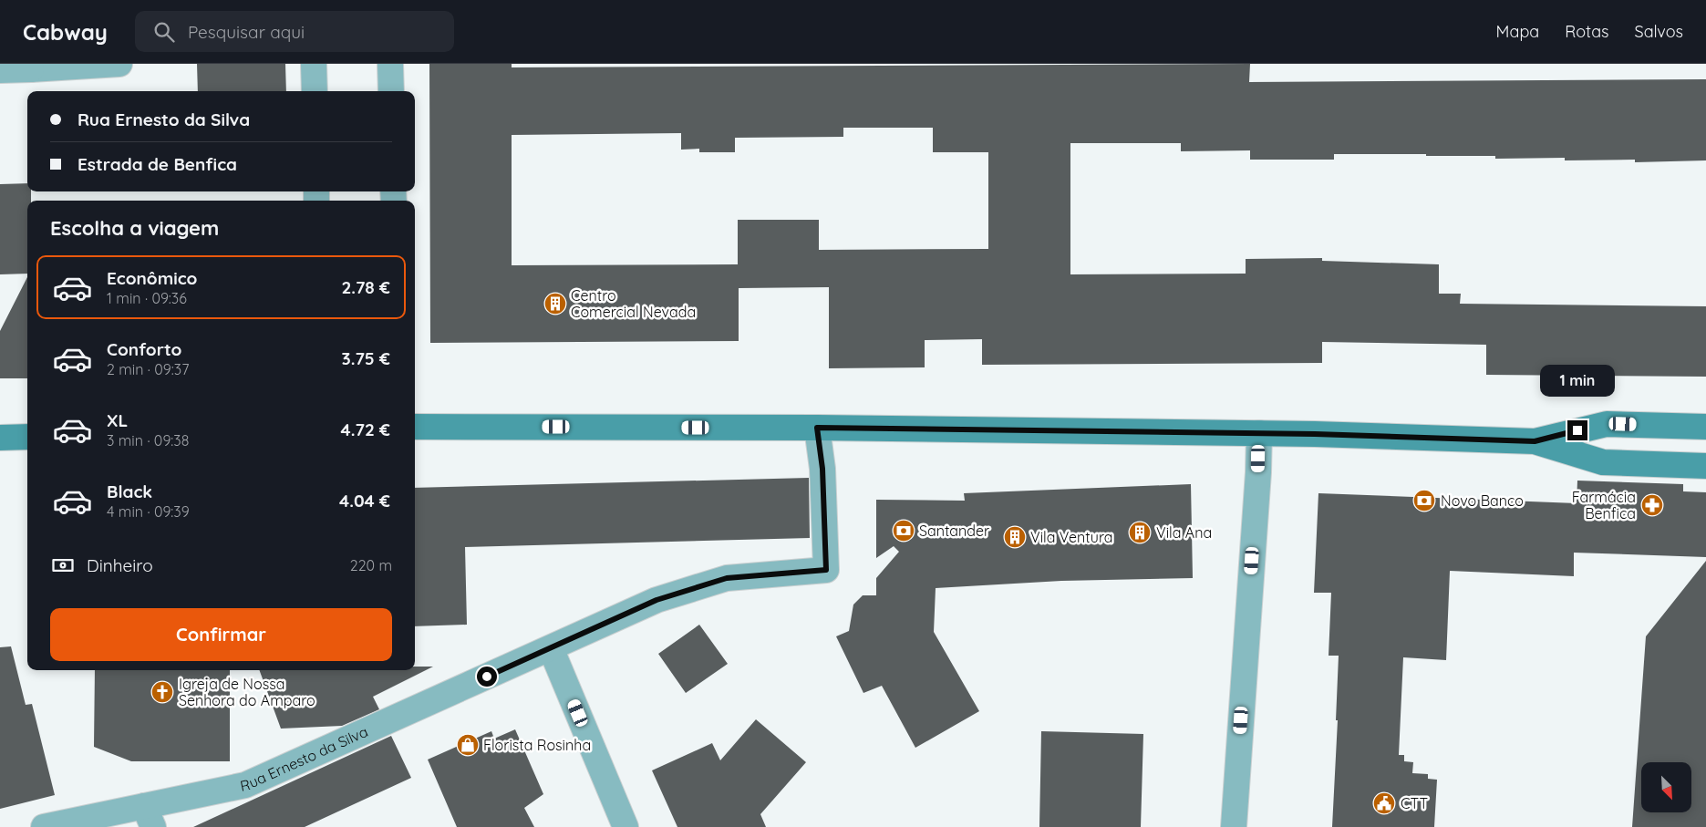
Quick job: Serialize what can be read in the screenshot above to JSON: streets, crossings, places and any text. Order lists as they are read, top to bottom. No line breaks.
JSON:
{"streets":{"street":["Rua Ernesto da Silva"]},"places":{"building":["Centro Comercial Nevada","Vila Ana","Vila Ventura"],"bank":["Novo Banco","Santander"],"pharmacy":["Farmácia Benfica"],"church":["Igreja de Nossa Senhora do Amparo"],"shop":["Florista Rosinha"],"public building":["CTT"]},"north":"bottom right","page":{"header":"Cabway","search":"Pesquisar aqui","nav":["Mapa","Rotas","Salvos"],"banner":["Rua Ernesto da Silva","Estrada de Benfica"],"heading":"Escolha a viagem","list":[{"name":"Econômico","note":"1 min · 09:36","value":"2.78 €"},{"name":"Conforto","note":"2 min · 09:37","value":"3.75 €"},{"name":"XL","note":"3 min · 09:38","value":"4.72 €"},{"name":"Black","note":"4 min · 09:39","value":"4.04 €"}],"bubble":"1 min","pay":["Dinheiro","220 m"],"buttons":"Confirmar"}}
